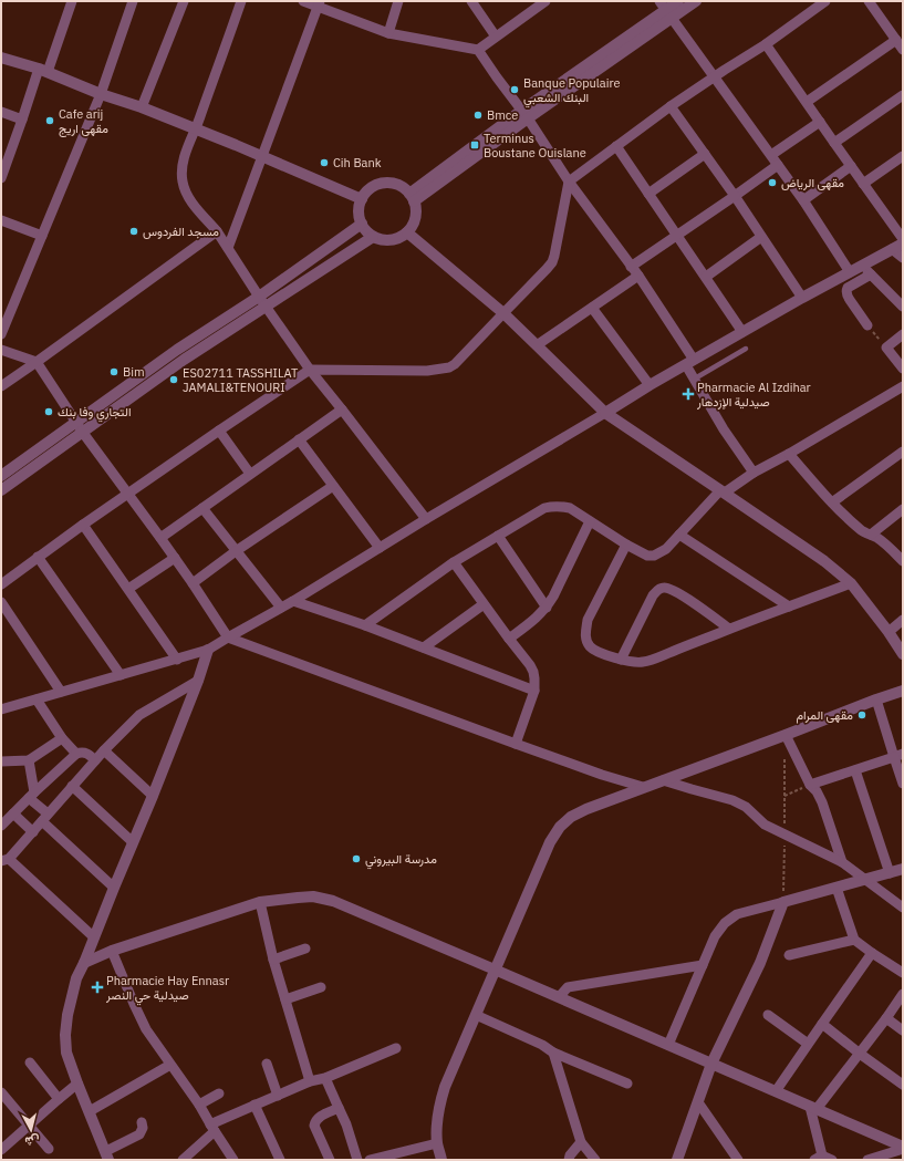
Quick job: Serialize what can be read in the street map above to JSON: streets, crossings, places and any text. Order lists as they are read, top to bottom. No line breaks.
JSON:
{"places":{"other":["Banque Populaire البنك الشعبي","Bmce","Cafe arij مقهى اريج","Cih Bank","مقهى الرياض","مسجد الفردوس","Bim","ES02711 TASSHILAT JAMALI&TENOURI","التجاري وفا بنك","مقهى المرام","مدرسة البيروني"],"transit":["Terminus Boustane Ouislane"],"health":["Pharmacie Al Izdihar صيدلية الإزدهار","Pharmacie Hay Ennasr صيدلية حي النصر"]},"north":"bottom"}
